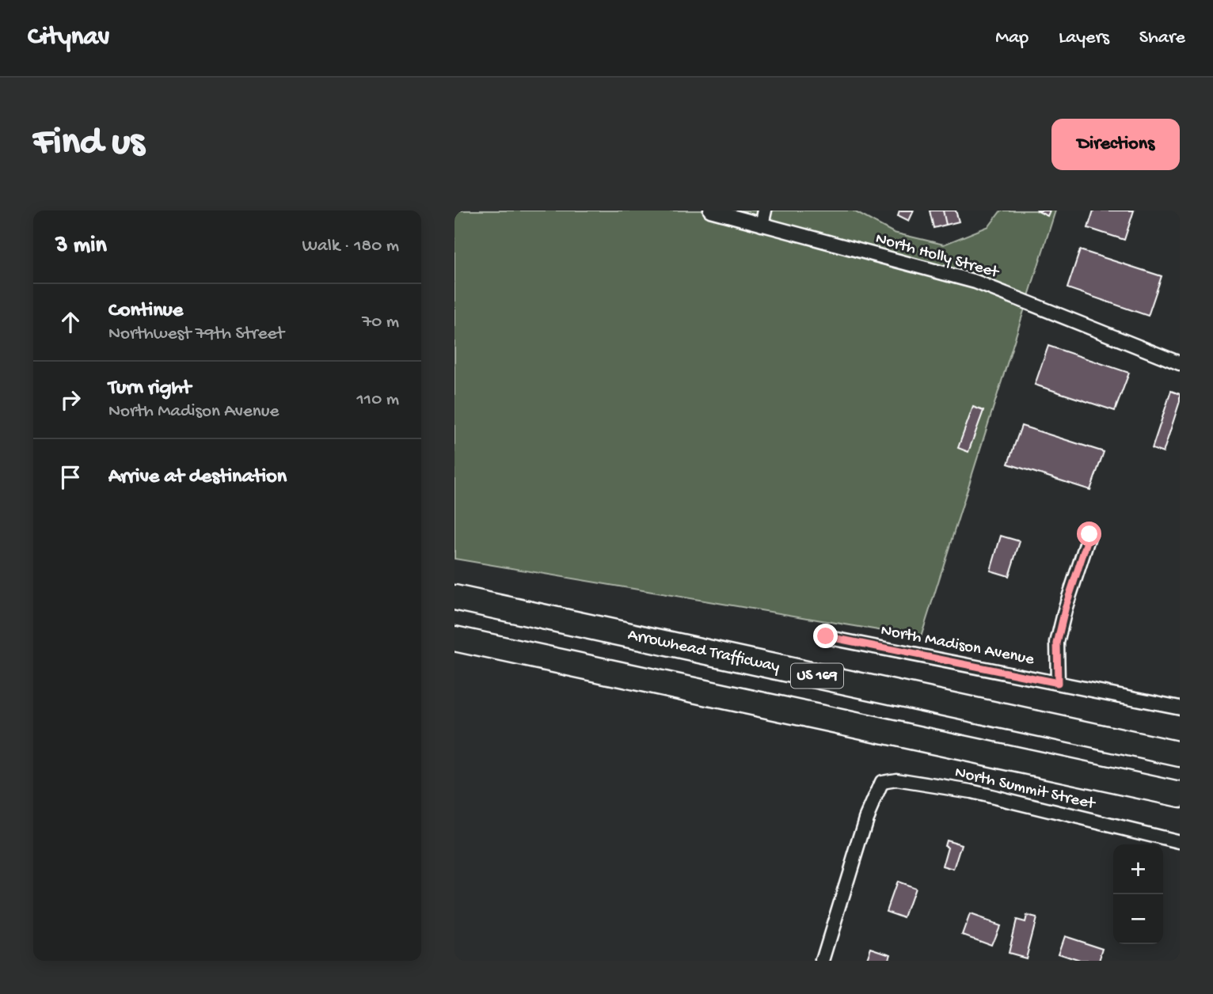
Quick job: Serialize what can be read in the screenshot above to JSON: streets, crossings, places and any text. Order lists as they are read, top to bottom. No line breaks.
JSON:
{"streets":{"highway":["Arrowhead Trafficway","US 169"],"street":["North Holly Street","North Madison Avenue","North Summit Street"]},"page":{"header":"Citynav","nav":["Map","Layers","Share"],"buttons":"Directions","title":"Find us","heading":["3 min","Walk · 180 m"],"list":[["Continue","Northwest 79th Street","70 m"],["Turn right","North Madison Avenue","110 m"],"Arrive at destination"],"map_buttons":["+","−"]}}
